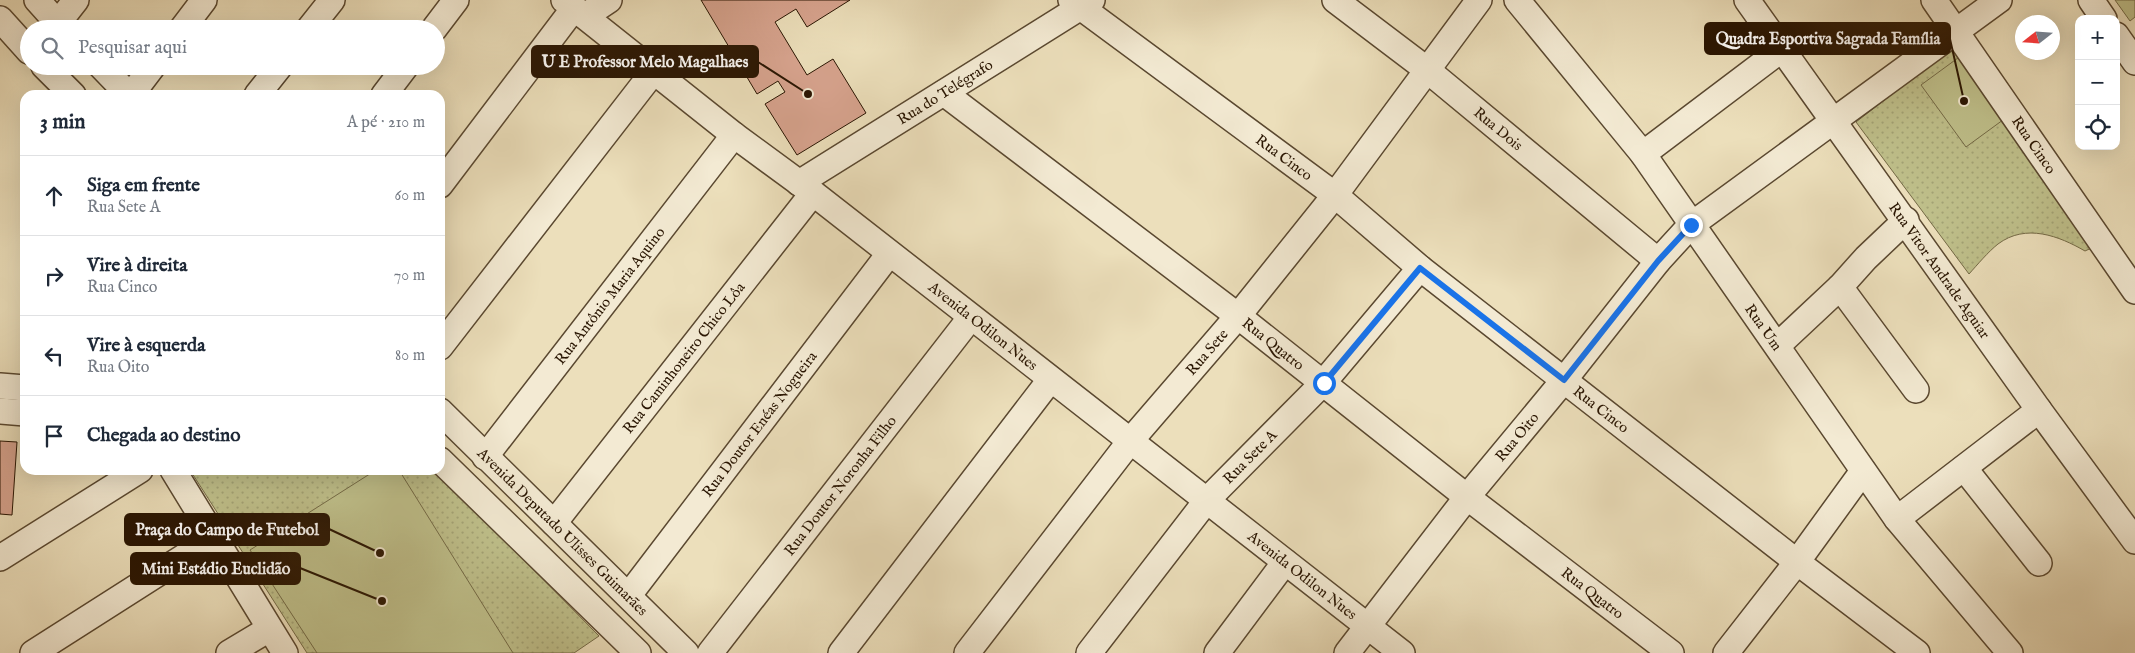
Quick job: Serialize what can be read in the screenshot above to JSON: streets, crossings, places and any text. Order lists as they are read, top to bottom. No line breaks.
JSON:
{"streets":{"street":["Rua do Telégrafo","Rua Dois","Rua Cinco","Rua Vitor Andrade Aguiar","Rua Antônio Maria Aquino","Rua Um","Avenida Odilon Nues","Rua Quatro","Rua Sete","Rua Caminhoneiro Chico Lôa","Rua Doutor Enéas Nogueira","Rua Oito","Rua Sete A","Rua Doutor Noronha Filho","Avenida Deputado Ulisses Guimarães"]},"crossings":[["Rua do Telégrafo","Rua Cinco"],["Rua do Telégrafo","Avenida Odilon Nues"],["Rua do Telégrafo","Rua Quatro"],["Rua do Telégrafo","Rua Caminhoneiro Chico Lôa"],["Rua Dois","Rua Sete"],["Rua Dois","Rua Oito"],["Rua Cinco","Rua Sete"],["Rua Cinco","Rua Oito"],["Rua Cinco","Rua Sete A"],["Rua Antônio Maria Aquino","Avenida Odilon Nues"],["Rua Antônio Maria Aquino","Avenida Deputado Ulisses Guimarães"],["Rua Um","Rua Oito"],["Avenida Odilon Nues","Rua Sete"],["Avenida Odilon Nues","Rua Caminhoneiro Chico Lôa"],["Avenida Odilon Nues","Rua Doutor Enéas Nogueira"],["Avenida Odilon Nues","Rua Oito"],["Avenida Odilon Nues","Rua Sete A"],["Avenida Odilon Nues","Rua Doutor Noronha Filho"],["Rua Quatro","Rua Sete"],["Rua Quatro","Rua Oito"],["Rua Quatro","Rua Sete A"],["Rua Caminhoneiro Chico Lôa","Avenida Deputado Ulisses Guimarães"],["Rua Doutor Enéas Nogueira","Avenida Deputado Ulisses Guimarães"]],"places":["U E Professor Melo Magalhaes","Quadra Esportiva Sagrada Família","Praça do Campo de Futebol","Mini Estádio Euclidão"],"north":"left","page":{"map_buttons":["+","−"],"search":"Pesquisar aqui","heading":["3 min","A pé · 210 m"],"list":[["Siga em frente","Rua Sete A","60 m"],["Vire à direita","Rua Cinco","70 m"],["Vire à esquerda","Rua Oito","80 m"],"Chegada ao destino"]}}
